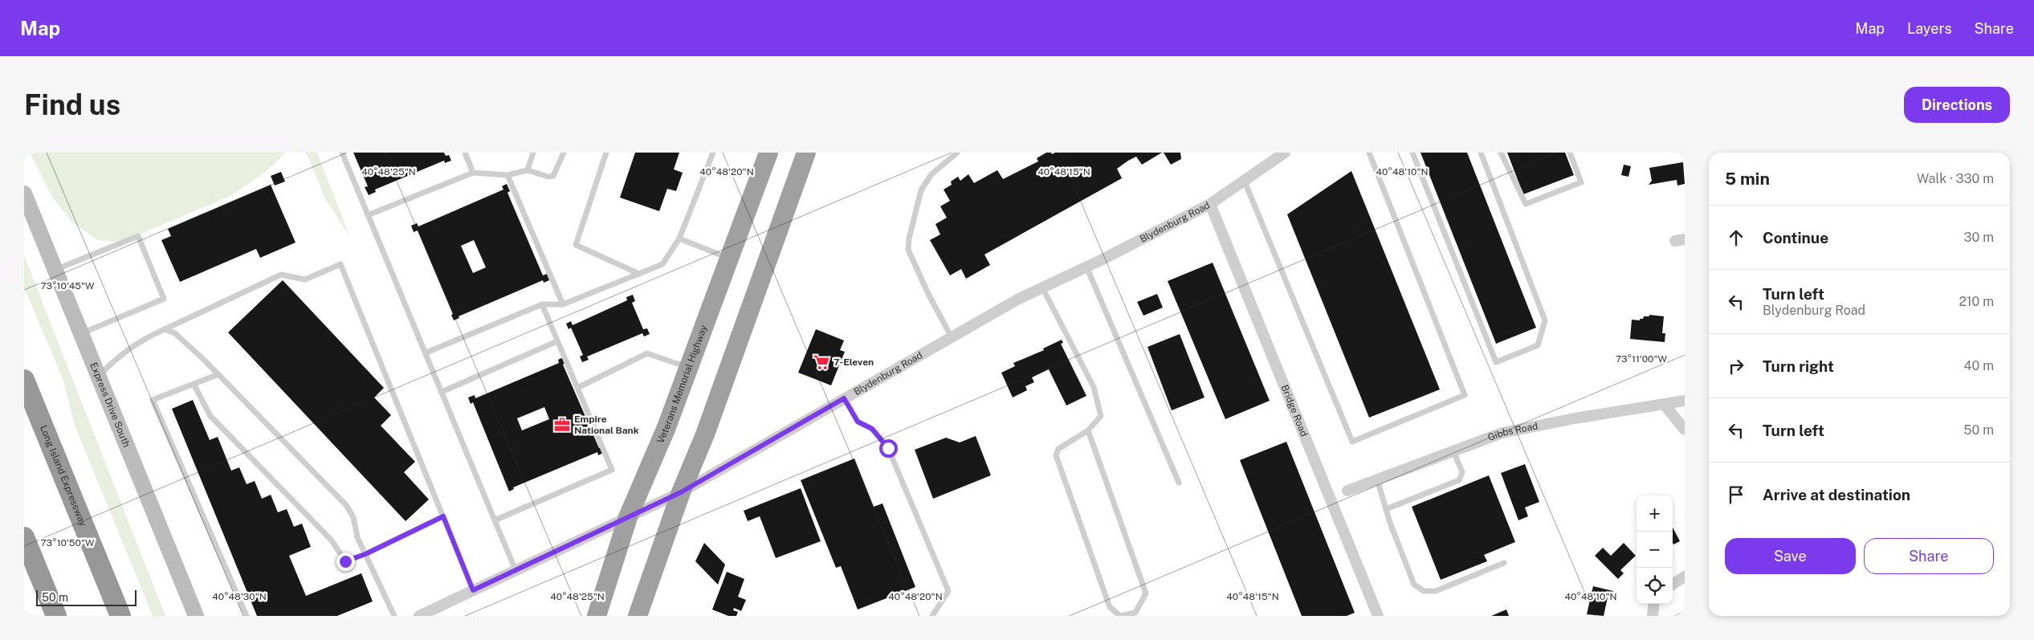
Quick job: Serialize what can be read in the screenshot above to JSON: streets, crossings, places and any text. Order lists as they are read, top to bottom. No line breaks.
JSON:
{"streets":{"highway":["Veterans Memorial Highway","Long Island Expressway"],"main road":["Express Drive South"],"street":["Blydenburg Road","Bridge Road","Gibbs Road"]},"crossings":[["Blydenburg Road","Veterans Memorial Highway"],["Blydenburg Road","Bridge Road"]],"places":{"supermarket":["7-Eleven"],"office":["Empire National Bank"]},"scale_bar":"50 m","page":{"header":"Map","nav":["Map","Layers","Share"],"buttons":["Directions",["Save","Share"]],"title":"Find us","heading":["5 min","Walk · 330 m"],"list":[["Continue","30 m"],["Turn left","Blydenburg Road","210 m"],["Turn right","40 m"],["Turn left","50 m"],"Arrive at destination"],"map_buttons":["+","−"],"scale":"50 m"},"coordinates":["40°48'25\"N","40°48'20\"N","40°48'15\"N","40°48'10\"N","73°10'45\"W","73°11'00\"W","73°10'50\"W","40°48'30\"N"]}
